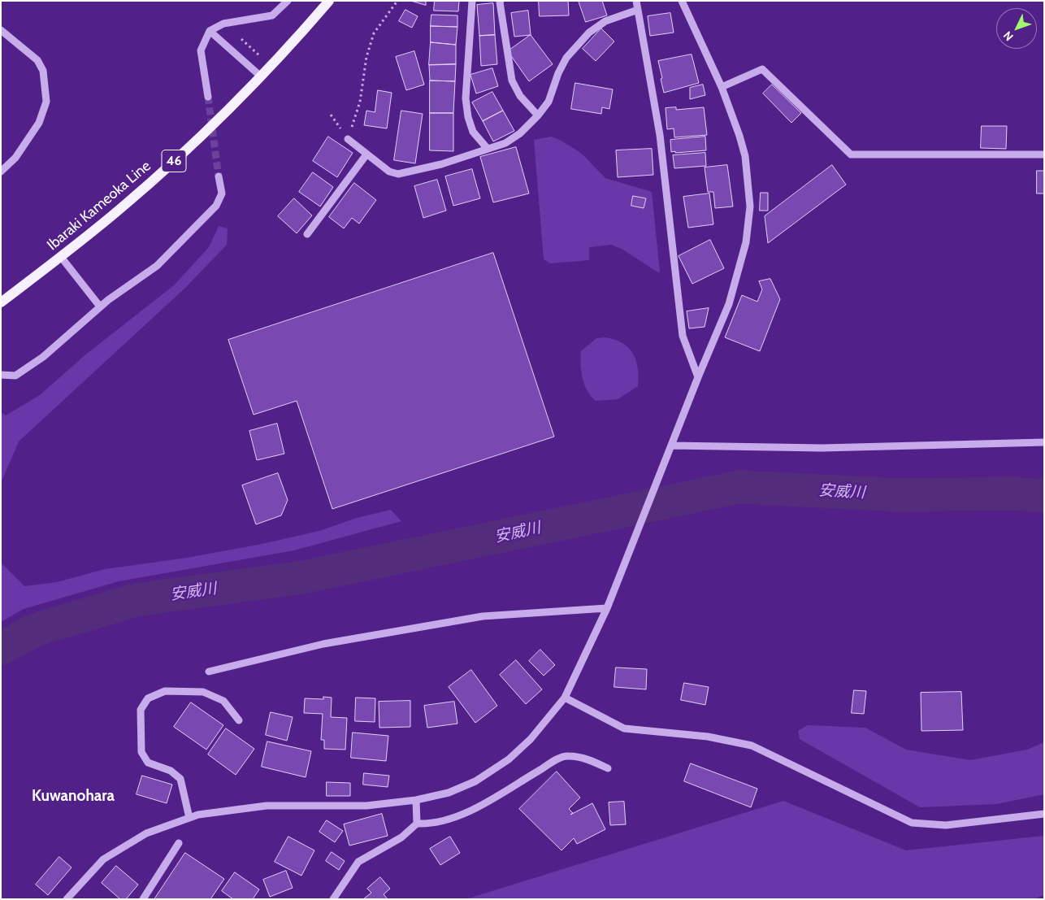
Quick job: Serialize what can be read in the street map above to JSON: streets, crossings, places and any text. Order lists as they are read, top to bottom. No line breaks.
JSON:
{"streets":{"main road":["46","Ibaraki Kameoka Line"]},"districts":["Kuwanohara"],"water":["安威川"],"north":"bottom left"}
